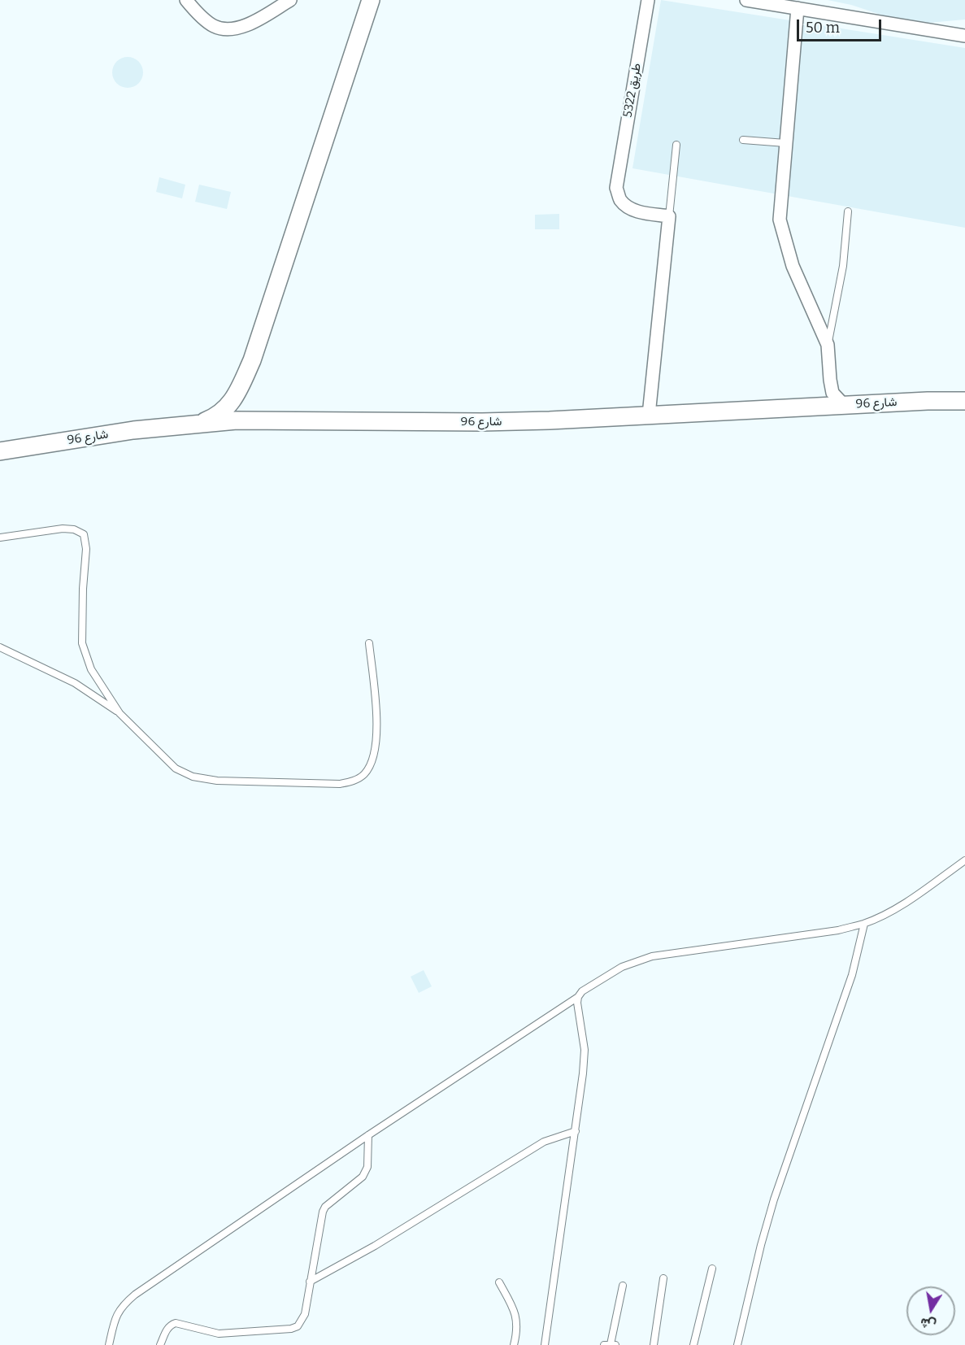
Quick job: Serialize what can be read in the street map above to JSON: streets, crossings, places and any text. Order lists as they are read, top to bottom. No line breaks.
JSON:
{"streets":{"street":["طريق 5322","شارع 96"]},"scale_bar":"50 m","north":"bottom"}
